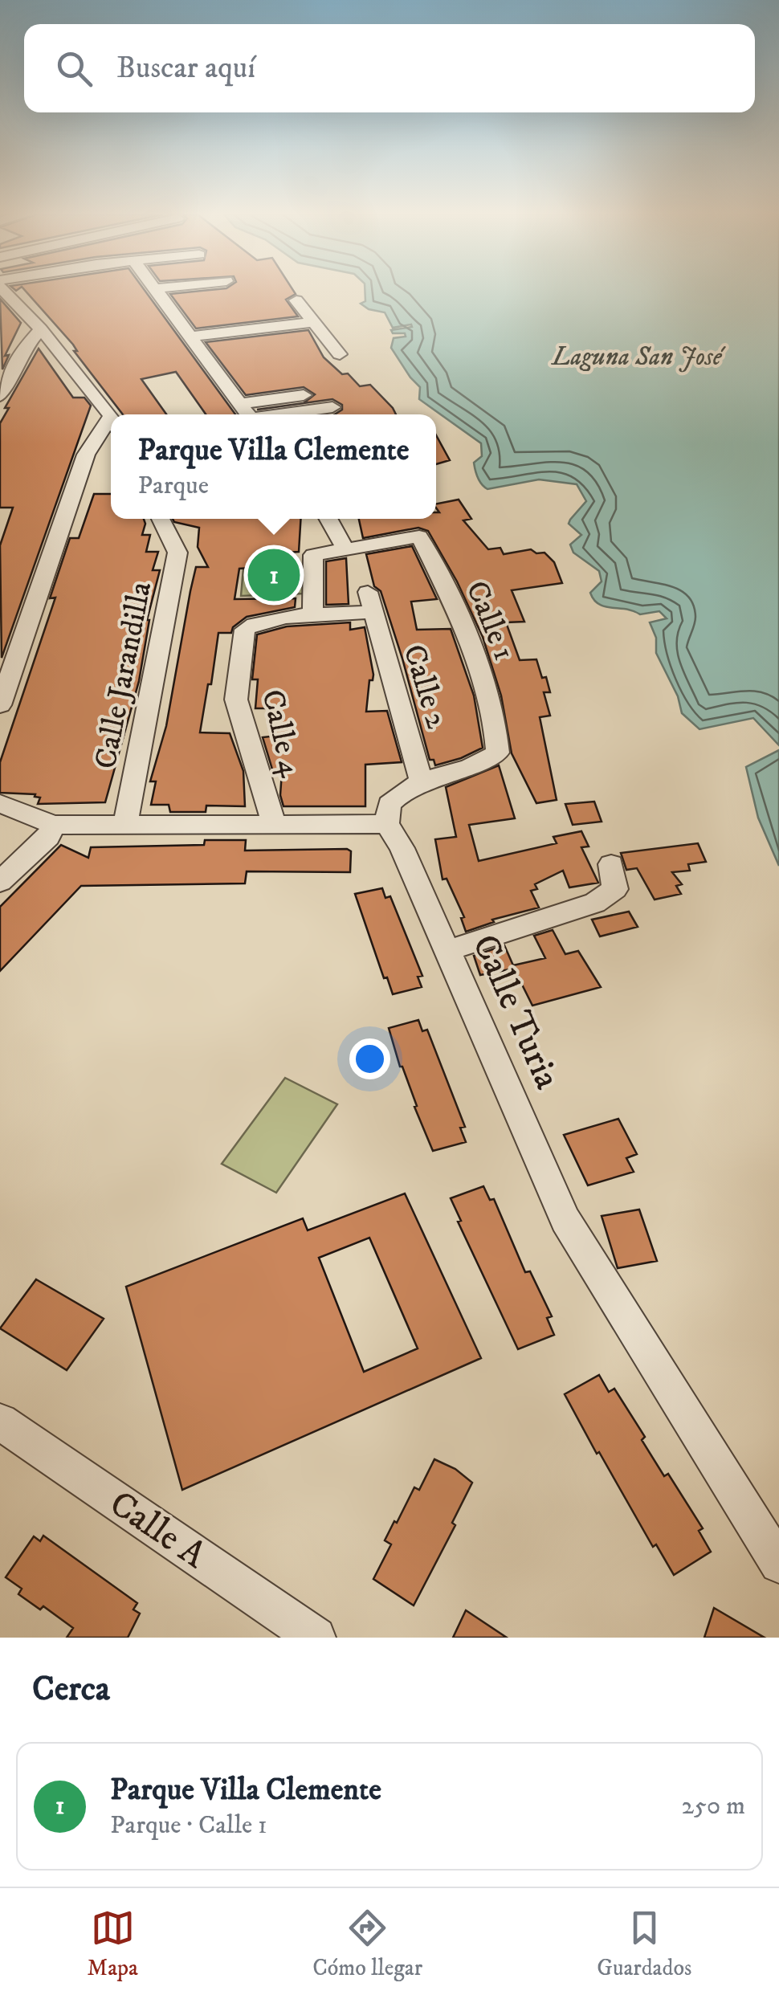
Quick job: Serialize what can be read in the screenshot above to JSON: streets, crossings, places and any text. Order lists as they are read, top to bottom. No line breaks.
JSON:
{"streets":{"street":["Calle 1","Calle Jarandilla","Calle 2","Calle 4","Calle Turia","Calle A"]},"crossings":[["Calle 1","Calle 2"],["Calle 1","Calle 4"],["Calle 1","Calle Turia"],["Calle 2","Calle 4"]],"water":["Laguna San José"],"page":{"search":"Buscar aquí","popup":["Parque Villa Clemente","Parque"],"pins":"1","heading":"Cerca","list":[{"mark":"1","name":"Parque Villa Clemente","note":"Parque · Calle 1","value":"250 m"}],"nav":["Mapa","Cómo llegar","Guardados"]}}
